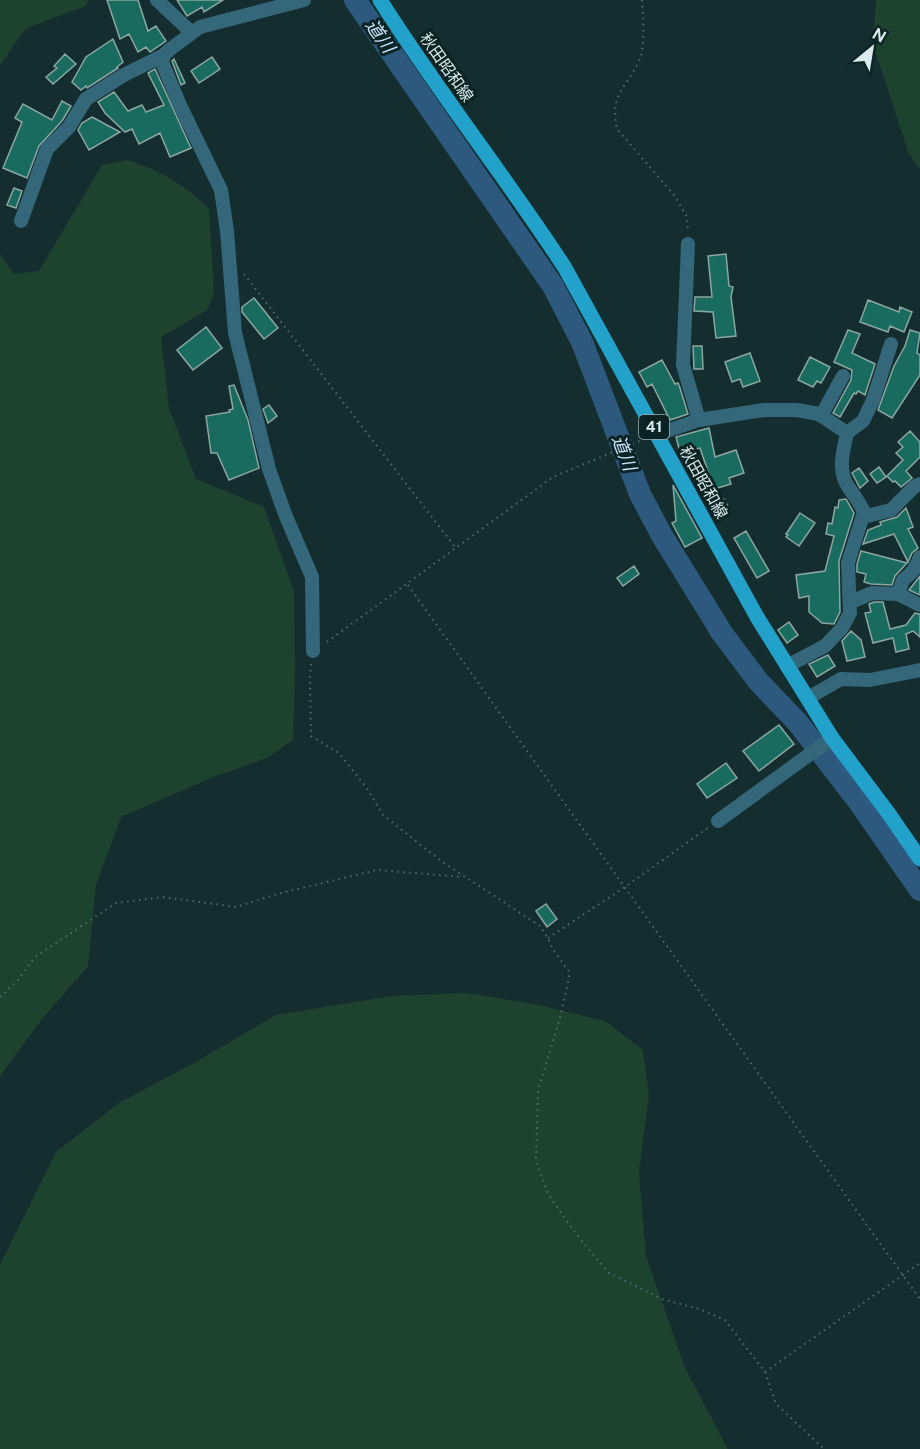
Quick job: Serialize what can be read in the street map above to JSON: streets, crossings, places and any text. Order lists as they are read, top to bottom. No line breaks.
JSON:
{"streets":{"main road":["秋田昭和線","41"]},"water":["道川"],"north":"top right"}
